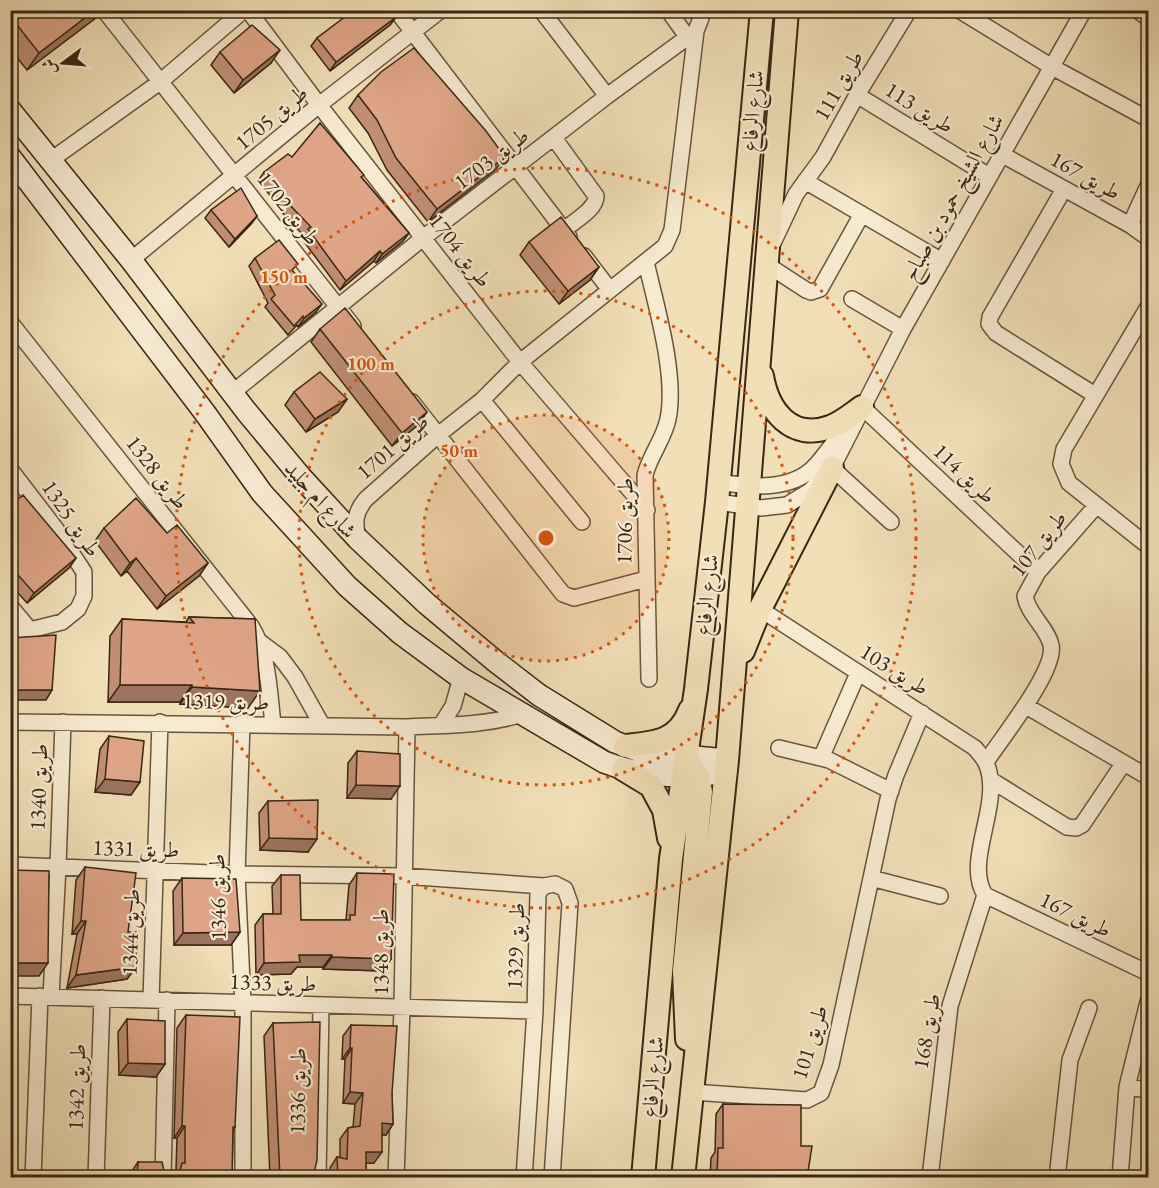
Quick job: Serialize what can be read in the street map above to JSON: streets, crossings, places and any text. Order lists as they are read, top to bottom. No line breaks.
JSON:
{"streets":{"main road":["شارع الرفاع"],"street":["طريق 111","طريق 113","طريق 1705","طريق 1703","طريق 167","شارع الشيخ حمود بن صباح","طريق 1702","طريق 1704","طريق 1701","طريق 1328","طريق 114","شارع ام جليد","طريق 1325","طريق 1706","طريق 107","طريق 103","طريق 1319","طريق 1340","طريق 1331","طريق 1346","طريق 1344","طريق 1329","طريق 1348","طريق 1333","طريق 168","طريق 101","طريق 1342","طريق 1336"]},"crossings":[["طريق 111","طريق 113"],["طريق 111","شارع الرفاع"],["طريق 113","شارع الشيخ حمود بن صباح"],["شارع الرفاع","شارع الشيخ حمود بن صباح"],["شارع الرفاع","شارع ام جليد"],["شارع الرفاع","طريق 101"],["طريق 1705","طريق 1702"],["طريق 1705","طريق 1704"],["طريق 1705","شارع ام جليد"],["طريق 1703","طريق 1702"],["طريق 1703","طريق 1704"],["طريق 1703","طريق 1701"],["طريق 1703","شارع ام جليد"],["طريق 167","شارع الشيخ حمود بن صباح"],["طريق 167","طريق 168"],["شارع الشيخ حمود بن صباح","طريق 114"],["طريق 1704","طريق 1701"],["طريق 1704","طريق 1706"],["طريق 1701","شارع ام جليد"],["طريق 1701","طريق 1706"],["طريق 1328","طريق 1319"],["طريق 114","طريق 107"],["شارع ام جليد","طريق 1319"],["طريق 107","طريق 103"],["طريق 103","طريق 101"],["طريق 1319","طريق 1340"],["طريق 1319","طريق 1346"],["طريق 1319","طريق 1344"],["طريق 1319","طريق 1348"],["طريق 1340","طريق 1331"],["طريق 1340","طريق 1333"],["طريق 1331","طريق 1346"],["طريق 1331","طريق 1344"],["طريق 1331","طريق 1329"],["طريق 1331","طريق 1348"],["طريق 1346","طريق 1333"],["طريق 1344","طريق 1333"],["طريق 1329","طريق 1333"],["طريق 1348","طريق 1333"],["طريق 1333","طريق 1342"],["طريق 1333","طريق 1336"]],"north":"left","rings":["150 m","100 m","50 m"]}
